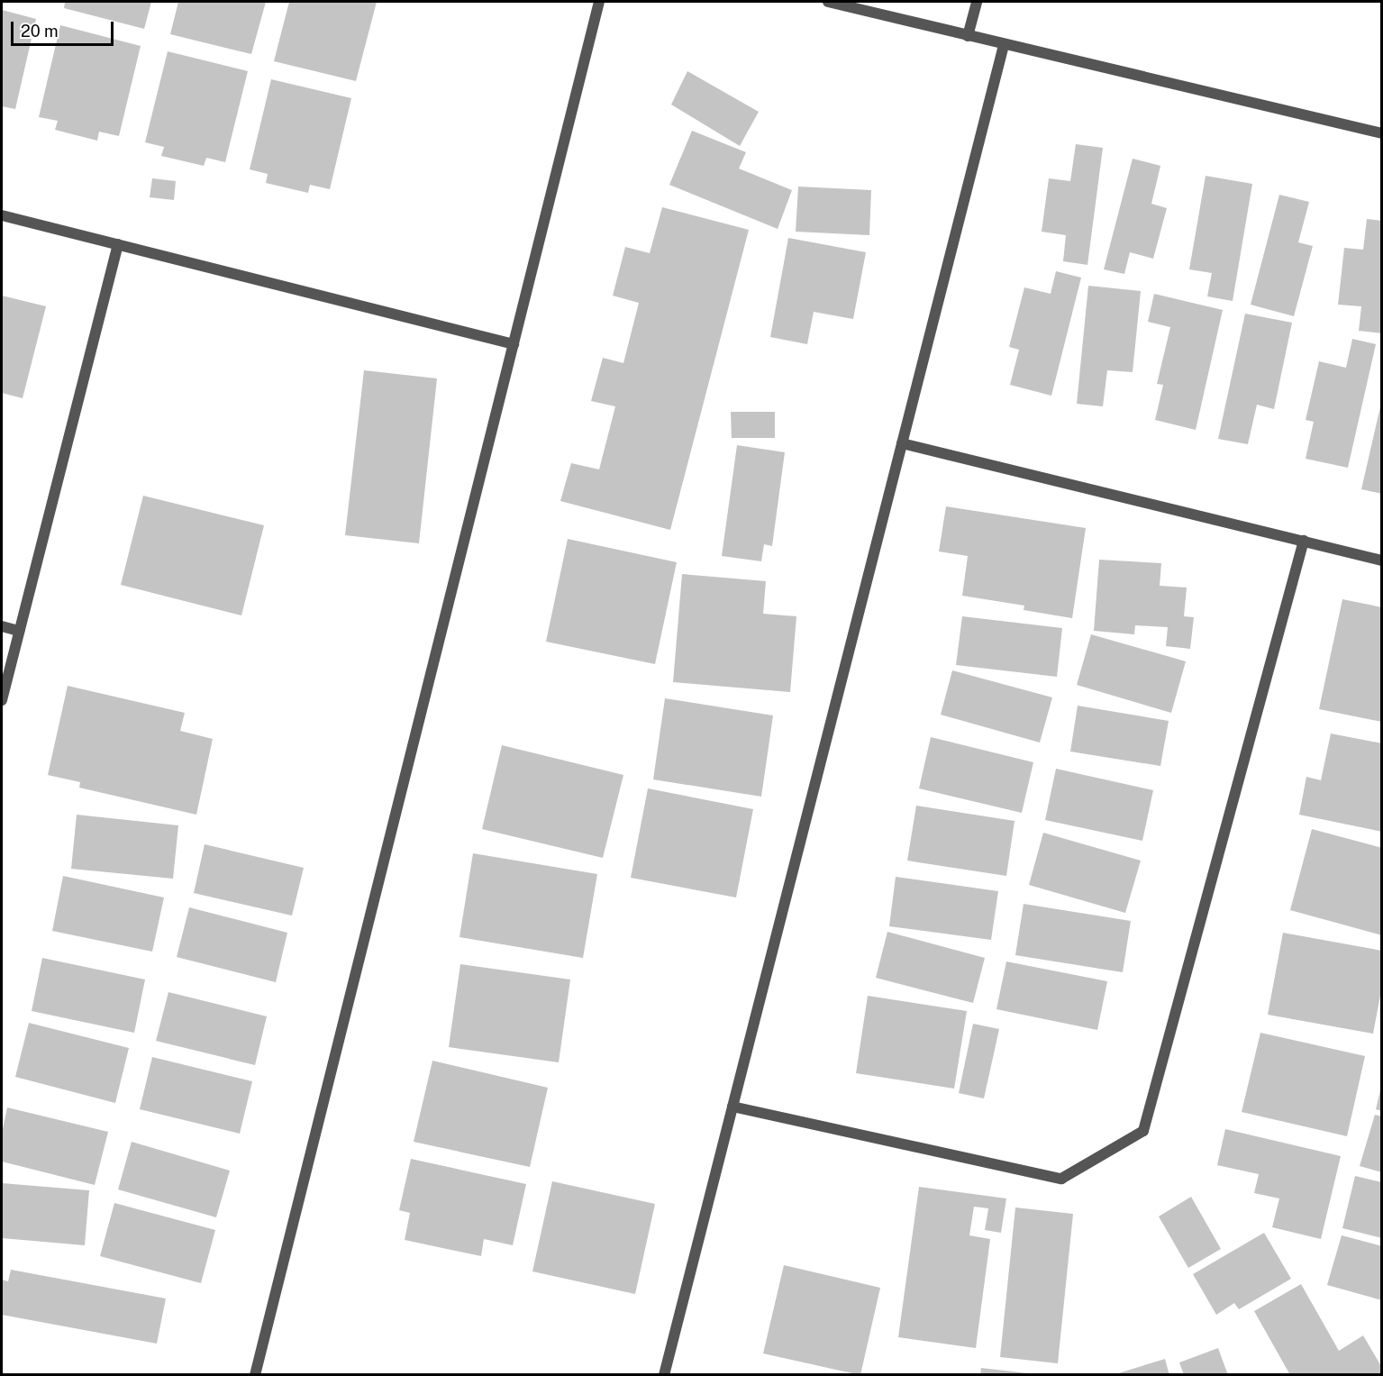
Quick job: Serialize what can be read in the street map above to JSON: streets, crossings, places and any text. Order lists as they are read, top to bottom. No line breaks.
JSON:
{"scale_bar":"20 m"}
